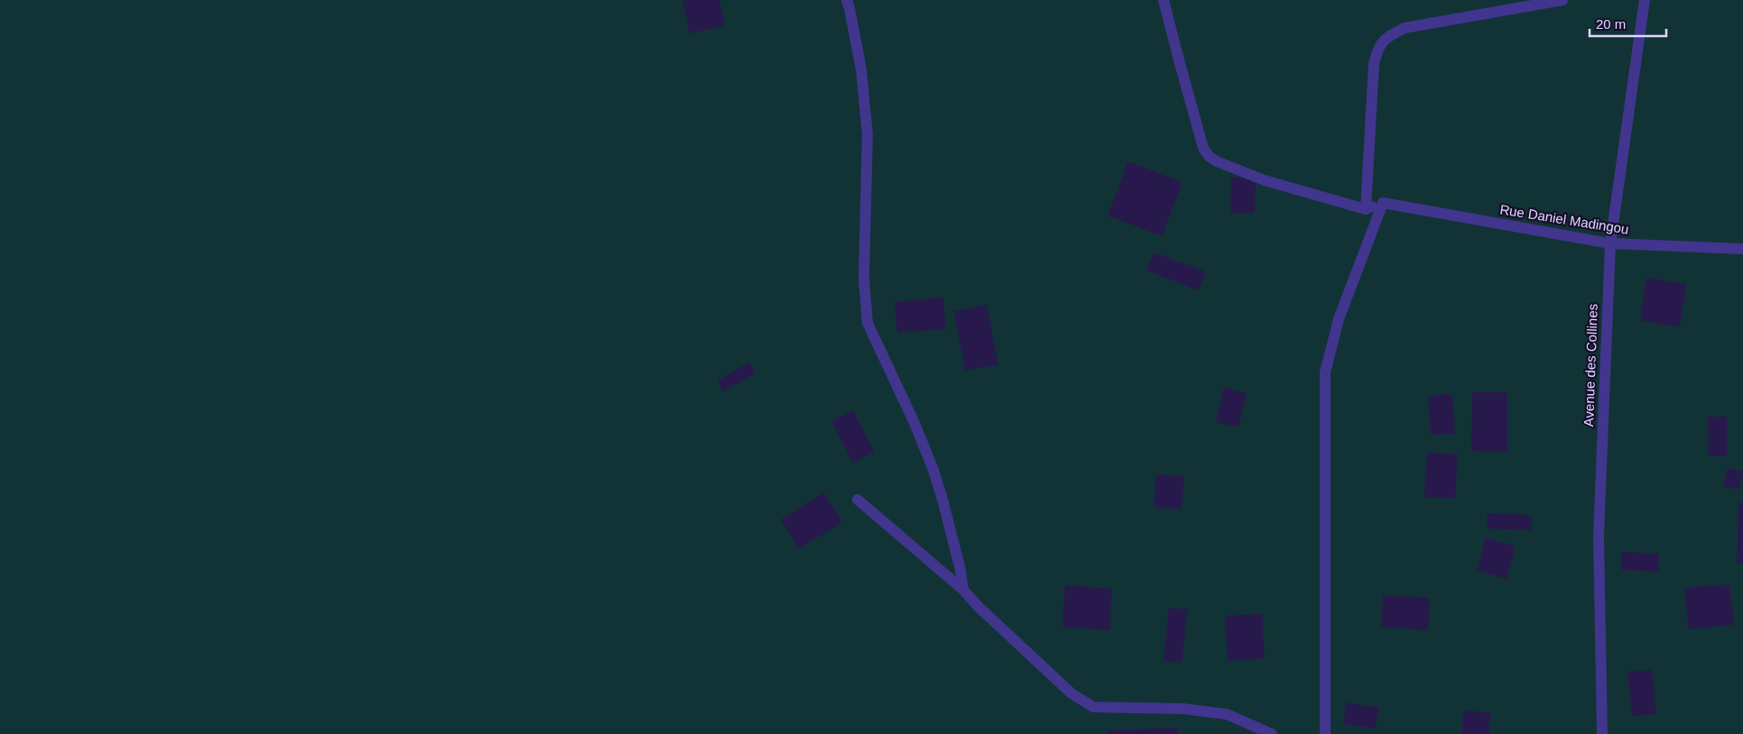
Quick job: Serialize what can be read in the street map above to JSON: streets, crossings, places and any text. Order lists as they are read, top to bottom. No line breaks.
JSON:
{"streets":{"street":["Rue Daniel Madingou","Avenue des Collines"]},"crossings":[["Rue Daniel Madingou","Avenue des Collines"]],"scale_bar":"20 m"}
